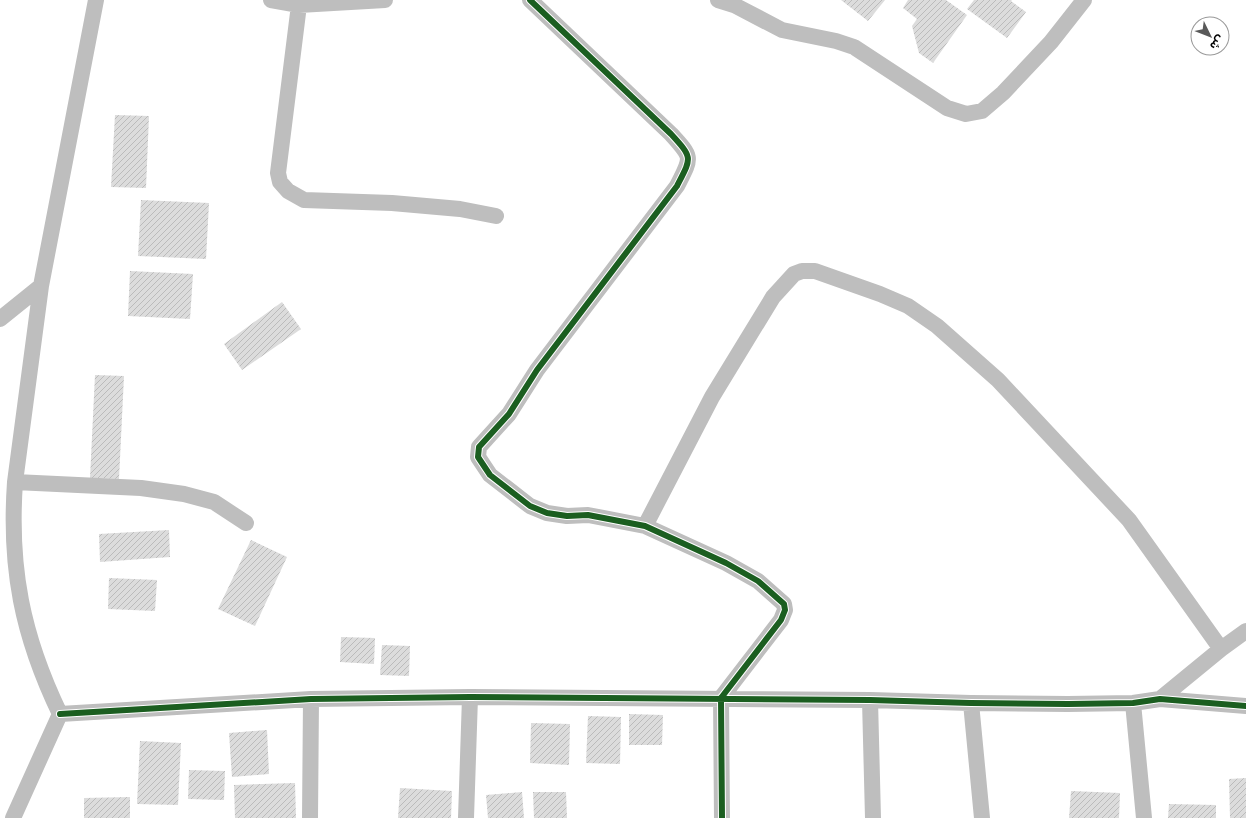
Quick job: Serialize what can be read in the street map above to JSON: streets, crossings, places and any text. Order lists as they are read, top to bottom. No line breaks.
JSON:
{"north":"bottom right"}
